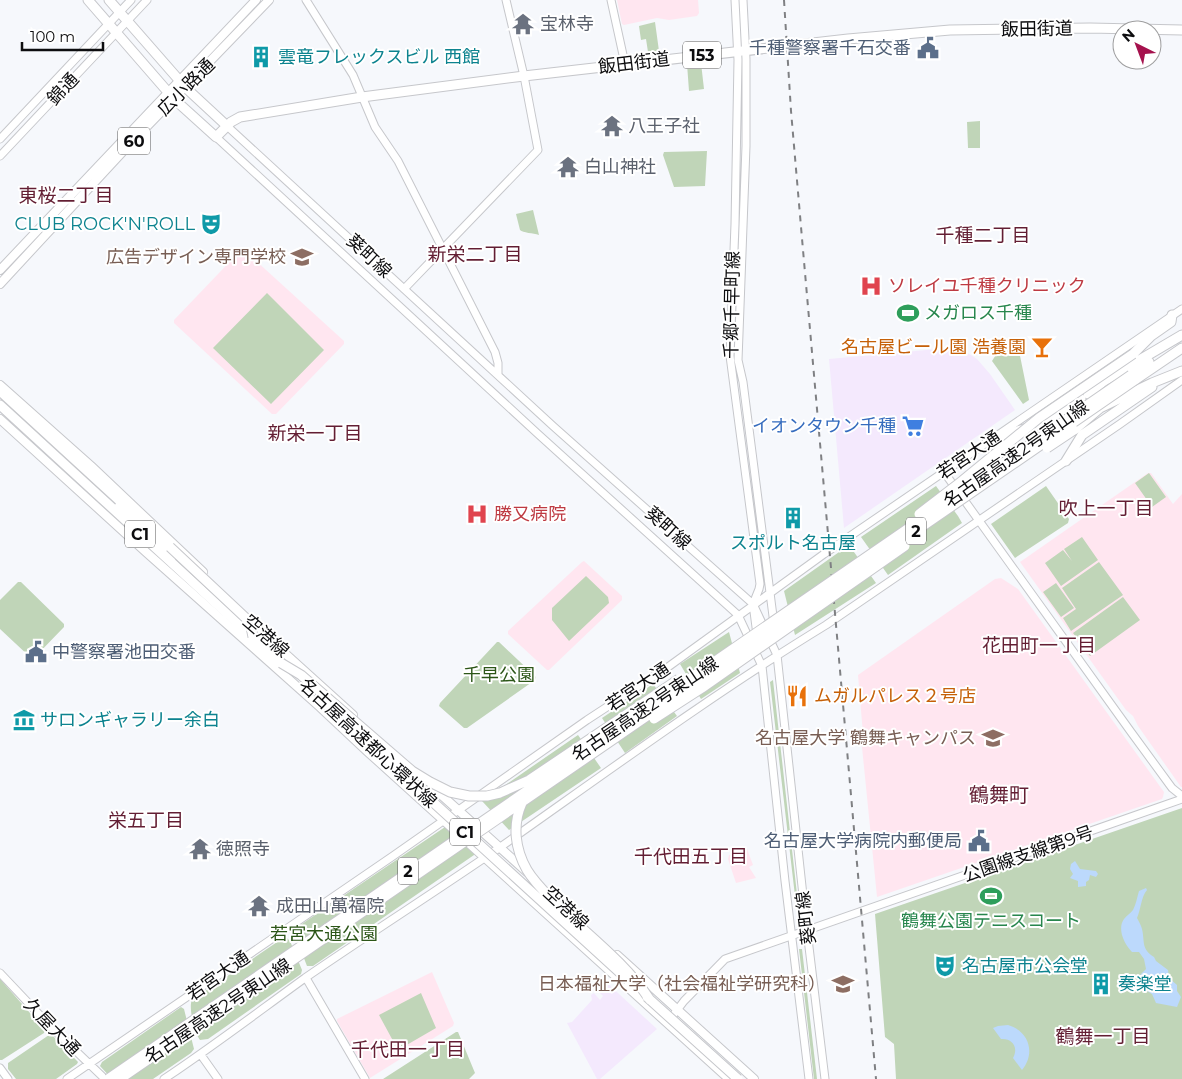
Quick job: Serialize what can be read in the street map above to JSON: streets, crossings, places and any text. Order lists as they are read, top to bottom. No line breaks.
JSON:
{"streets":{"highway":["飯田街道","153","名古屋高速2号東山線","2","C1","名古屋高速都心環状線"],"main road":["広小路通","60","空港線"],"street":["錦通","葵町線","千郷千早町線","若宮大通","公園線支線第9号","久屋大通"]},"crossings":[["飯田街道","葵町線"],["飯田街道","千郷千早町線"],["葵町線","千郷千早町線"],["葵町線","若宮大通"],["葵町線","公園線支線第9号"],["千郷千早町線","若宮大通"],["名古屋高速2号東山線","久屋大通"],["若宮大通","空港線"],["若宮大通","久屋大通"],["空港線","公園線支線第9号"]],"districts":["東桜二丁目","千種二丁目","新栄二丁目","新栄一丁目","吹上一丁目","花田町一丁目","鶴舞町","栄五丁目","千代田五丁目","鶴舞一丁目","千代田一丁目"],"parks":["千早公園","若宮大通公園"],"places":{"temple":["宝林寺","八王子社","白山神社","徳照寺","成田山萬福院"],"public building":["千種警察署千石交番","中警察署池田交番","名古屋大学病院内郵便局"],"building":["雲竜フレックスビル 西館","スポルト名古屋","奏楽堂"],"theatre":["CLUB ROCK'N'ROLL","名古屋市公会堂"],"school or university":["広告デザイン専門学校","名古屋大学 鶴舞キャンパス","日本福祉大学（社会福祉学研究科）"],"hospital":["ソレイユ千種クリニック","勝又病院"],"sports":["メガロス千種","鶴舞公園テニスコート"],"bar":["名古屋ビール園 浩養園"],"supermarket":["イオンタウン千種"],"restaurant":["ムガルパレス２号店"],"museum":["サロンギャラリー余白"]},"scale_bar":"100 m","north":"top left"}
